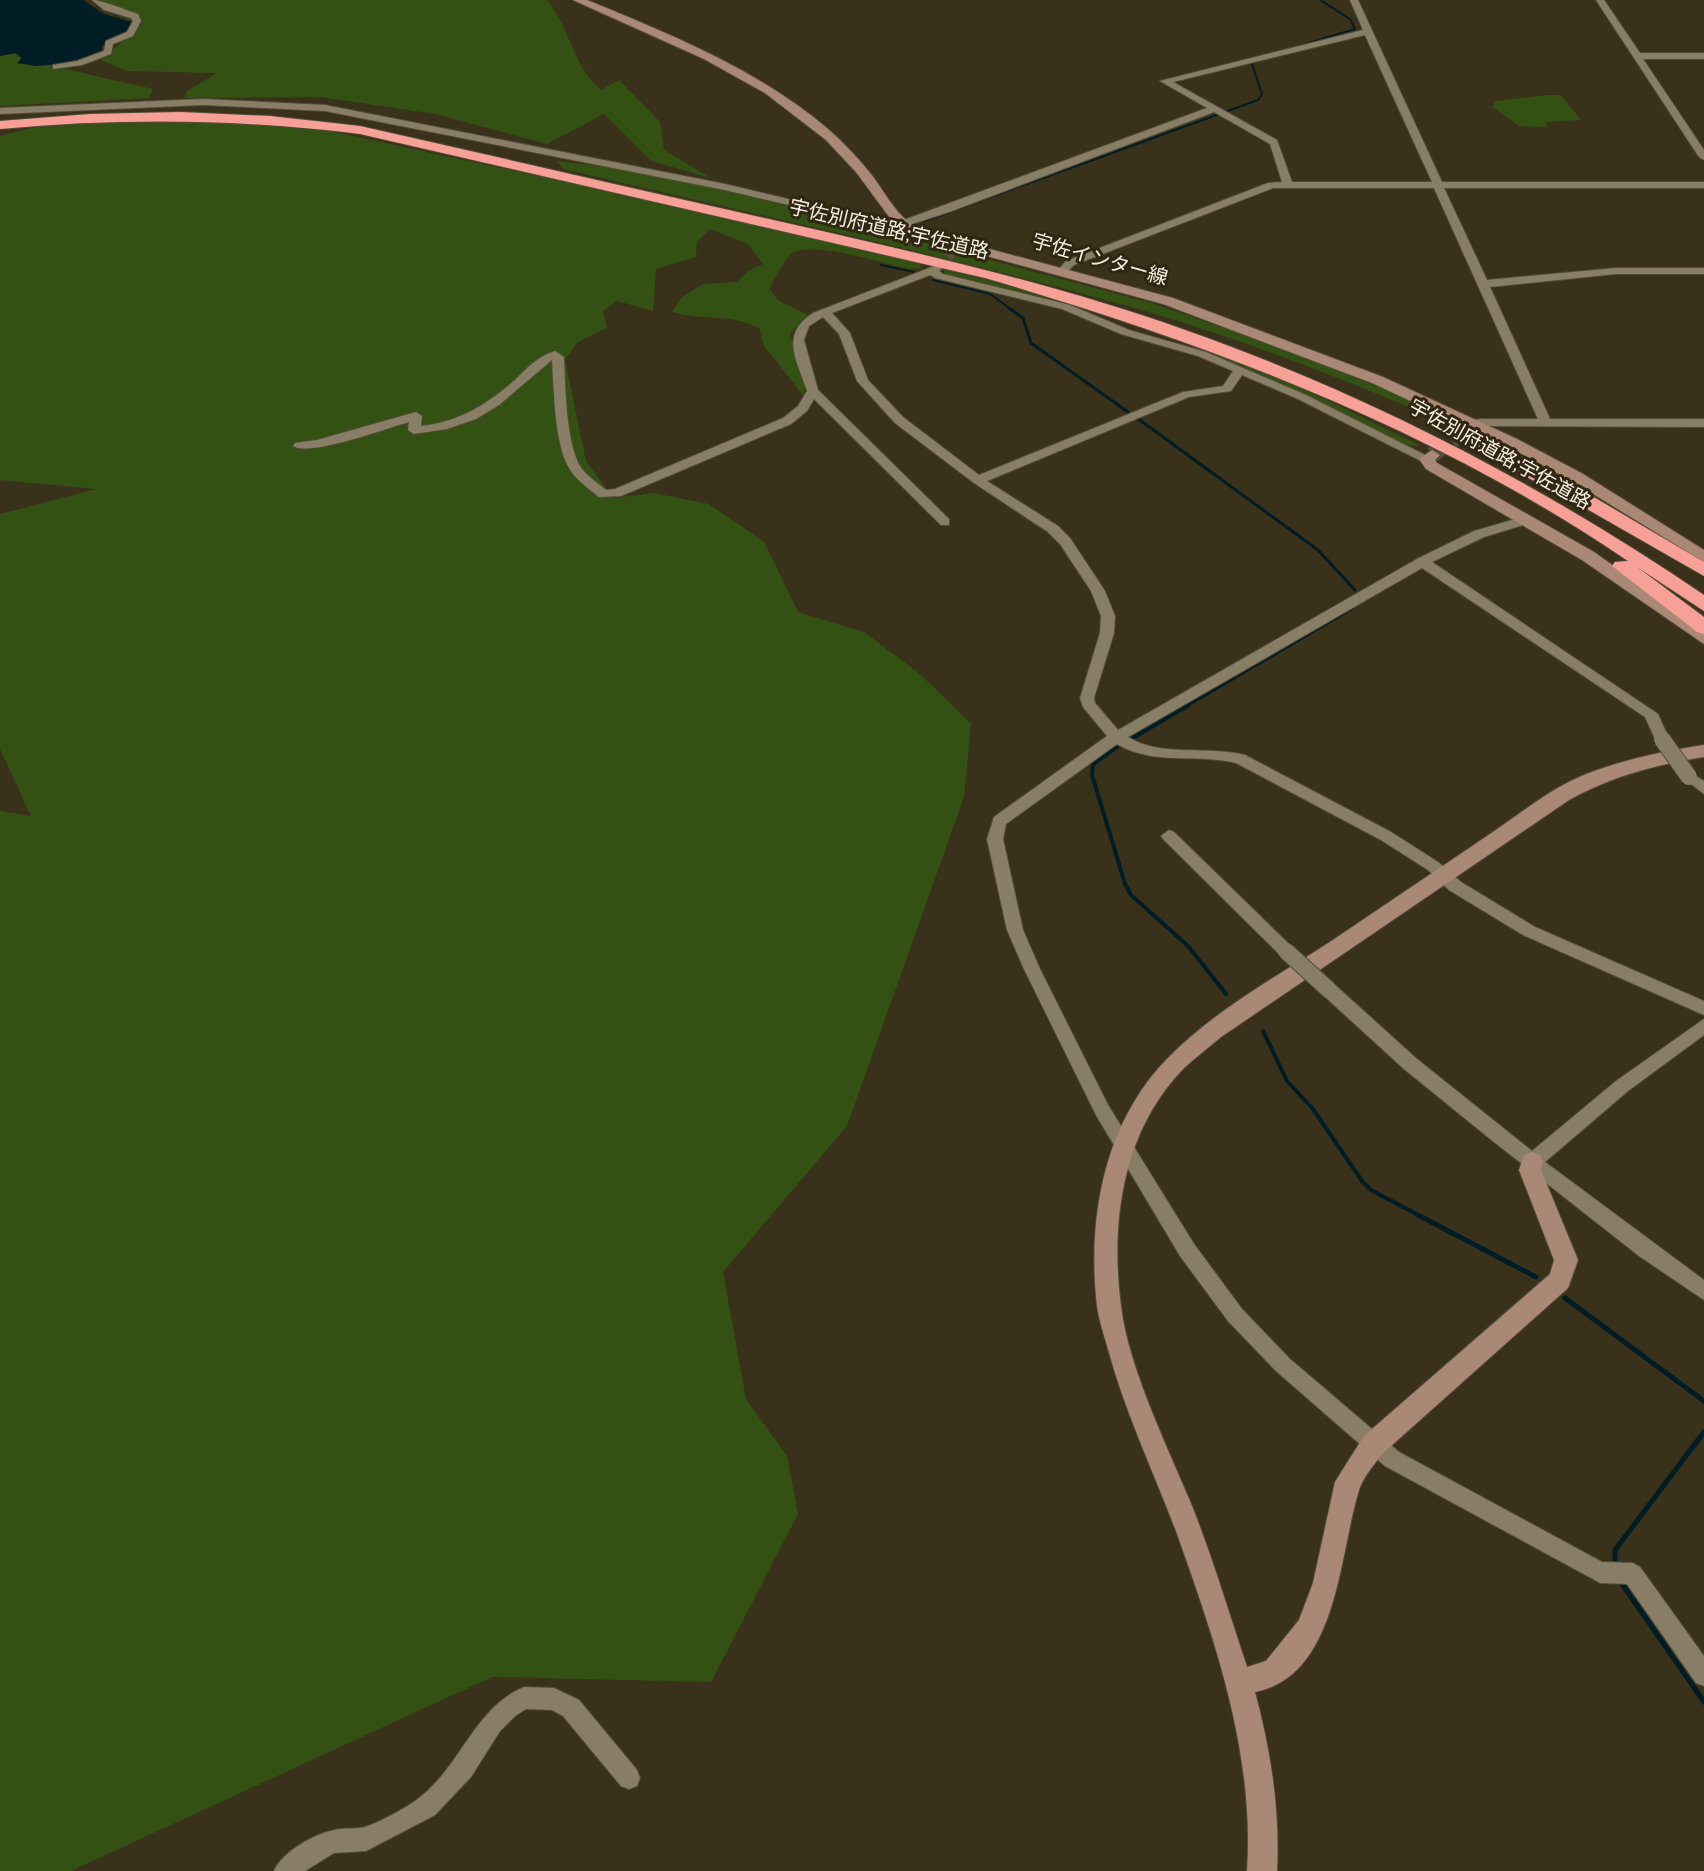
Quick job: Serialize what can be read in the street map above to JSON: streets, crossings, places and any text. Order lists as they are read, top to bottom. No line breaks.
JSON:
{"streets":{"highway":["宇佐別府道路;宇佐道路"],"main road":["宇佐インター線"]}}
